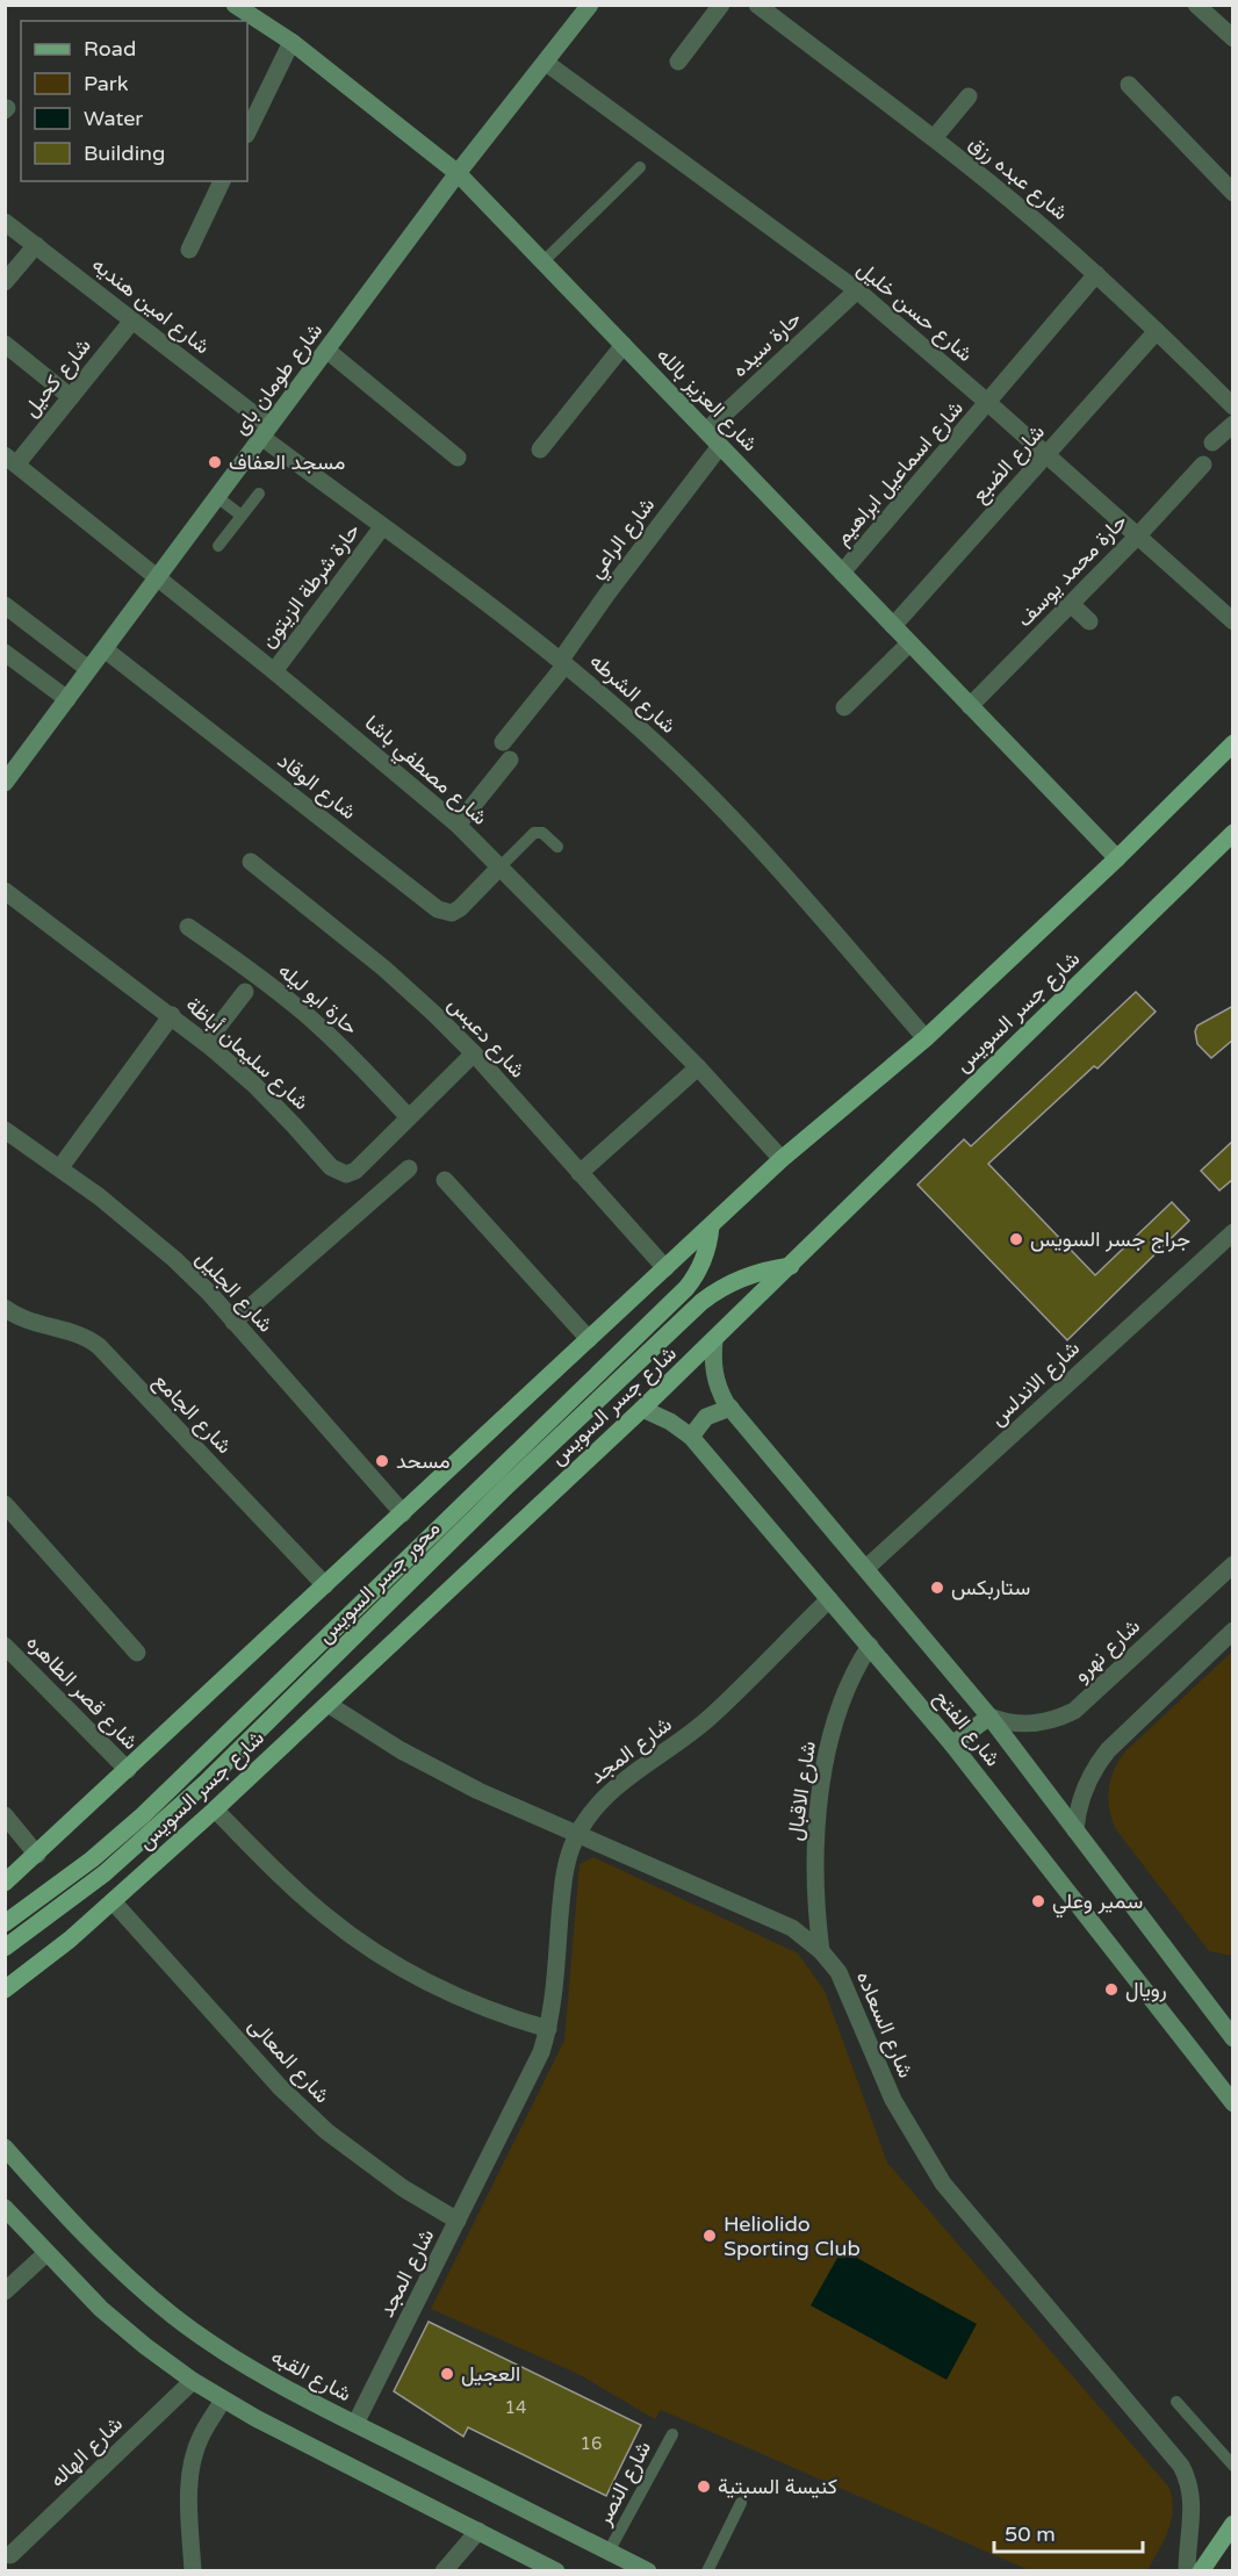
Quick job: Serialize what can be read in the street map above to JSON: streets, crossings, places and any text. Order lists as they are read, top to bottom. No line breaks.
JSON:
{"streets":{"main road":["شارع طومان باى","شارع العزيز بالله","شارع جسر السويس","محور جسر السويس","شارع الفتح","شارع القبه"],"street":["شارع عبده رزق","شارع امين هنديه","شارع حسن خليل","حارة سيده","شارع كحيل","شارع الضبع","شارع اسماعيل ابراهيم","شارع الراعي","حارة محمد يوسف","حارة شرطة الزيتون","شارع الشرطه","شارع مصطفي باشا","شارع الوقاد","حارة ابو ليله","شارع دعبس","شارع سليمان أباظة","شارع الجليل","شارع الاندلس","شارع الجامع","شارع نهرو","شارع قصر الطاهره","شارع المجد","شارع الاقبال","شارع السعاده","شارع المعالى","شارع الهاله"],"lane":["شارع النصر"]},"crossings":[["شارع عبده رزق","شارع الضبع"],["شارع عبده رزق","شارع اسماعيل ابراهيم"],["شارع امين هنديه","شارع كحيل"],["شارع امين هنديه","شارع طومان باى"],["شارع امين هنديه","شارع الشرطه"],["شارع حسن خليل","حارة سيده"],["شارع حسن خليل","شارع طومان باى"],["شارع حسن خليل","شارع الضبع"],["شارع حسن خليل","شارع اسماعيل ابراهيم"],["شارع حسن خليل","حارة محمد يوسف"],["حارة سيده","شارع العزيز بالله"],["شارع كحيل","شارع مصطفي باشا"],["شارع طومان باى","شارع العزيز بالله"],["شارع طومان باى","شارع الشرطه"],["شارع طومان باى","شارع مصطفي باشا"],["شارع طومان باى","شارع الوقاد"],["شارع العزيز بالله","شارع الضبع"],["شارع العزيز بالله","شارع اسماعيل ابراهيم"],["شارع العزيز بالله","شارع الراعي"],["شارع العزيز بالله","حارة محمد يوسف"],["شارع العزيز بالله","شارع جسر السويس"],["شارع الراعي","شارع الشرطه"],["حارة شرطة الزيتون","شارع الشرطه"],["حارة شرطة الزيتون","شارع مصطفي باشا"],["شارع الشرطه","شارع جسر السويس"],["شارع مصطفي باشا","شارع الوقاد"],["شارع مصطفي باشا","شارع جسر السويس"],["حارة ابو ليله","شارع سليمان أباظة"],["شارع جسر السويس","شارع دعبس"],["شارع جسر السويس","شارع الجليل"],["شارع جسر السويس","شارع الجامع"],["شارع جسر السويس","محور جسر السويس"],["شارع جسر السويس","شارع قصر الطاهره"],["شارع جسر السويس","شارع الفتح"],["شارع جسر السويس","شارع السعاده"],["شارع جسر السويس","شارع المعالى"],["شارع دعبس","شارع سليمان أباظة"],["شارع الاندلس","شارع الفتح"],["شارع نهرو","شارع الفتح"],["شارع الفتح","شارع المجد"],["شارع الفتح","شارع الاقبال"],["شارع المجد","شارع السعاده"],["شارع المجد","شارع المعالى"],["شارع المجد","شارع القبه"],["شارع الاقبال","شارع السعاده"],["شارع القبه","شارع النصر"]],"places":["مسجد العفاف","جراج جسر السويس","مسحد","ستاربكس","سمير وعلي","رويال","Heliolido Sporting Club","العجيل","كنيسة السبتية"],"house_numbers":["14","16"],"legend":["Road","Park","Water","Building"],"scale_bar":"50 m"}
